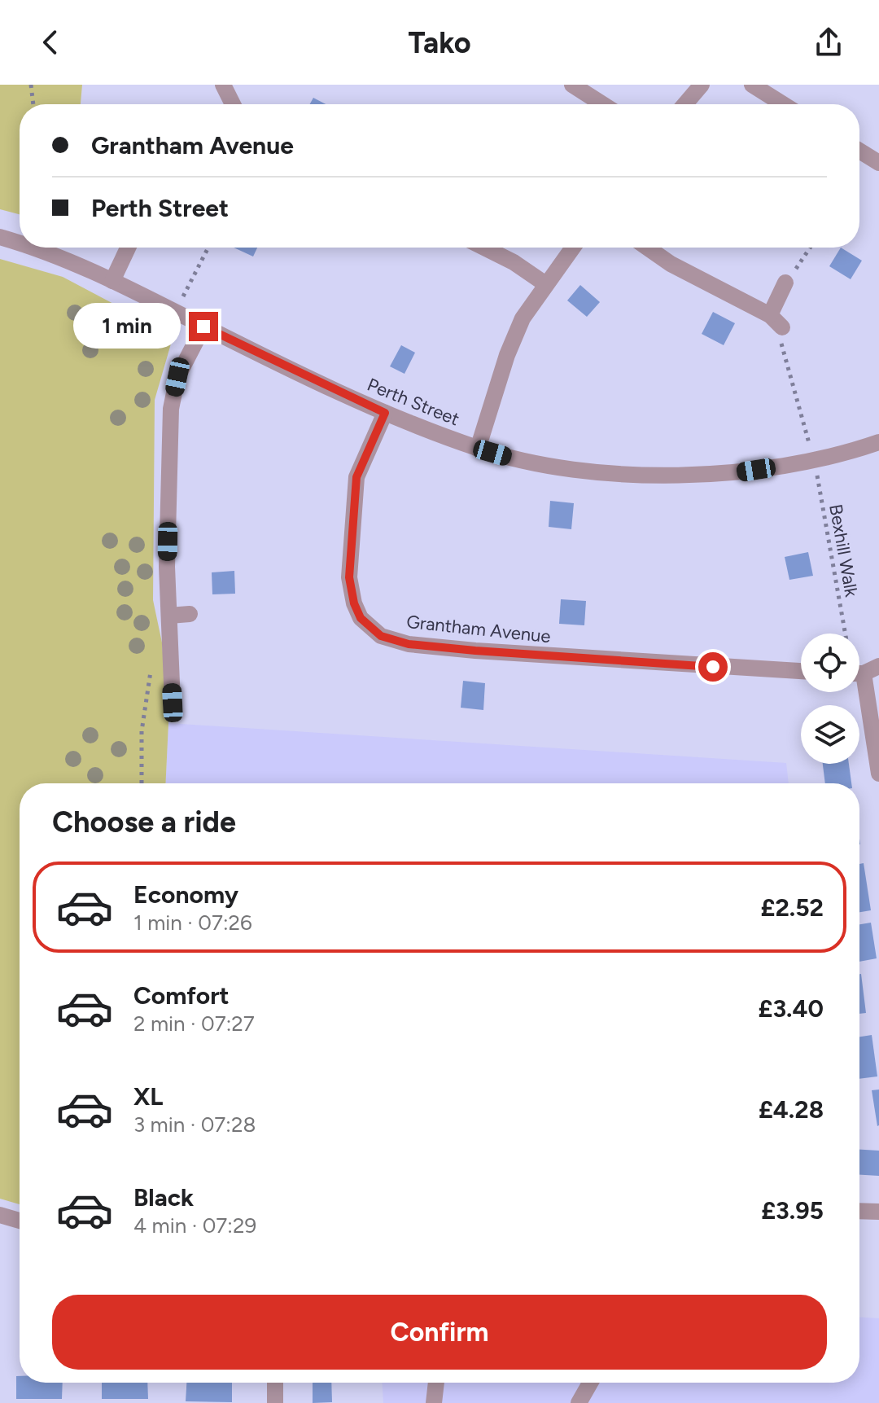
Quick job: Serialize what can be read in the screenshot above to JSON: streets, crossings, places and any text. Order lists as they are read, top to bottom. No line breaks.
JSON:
{"streets":{"street":["Perth Street","Grantham Avenue"],"path":["Bexhill Walk"]},"crossings":[["Perth Street","Bexhill Walk"],["Perth Street","Grantham Avenue"]],"page":{"header":"Tako","banner":["Grantham Avenue","Perth Street"],"bubble":"1 min","heading":"Choose a ride","list":[{"name":"Economy","note":"1 min · 07:26","value":"£2.52"},{"name":"Comfort","note":"2 min · 07:27","value":"£3.40"},{"name":"XL","note":"3 min · 07:28","value":"£4.28"},{"name":"Black","note":"4 min · 07:29","value":"£3.95"}],"buttons":"Confirm"}}
